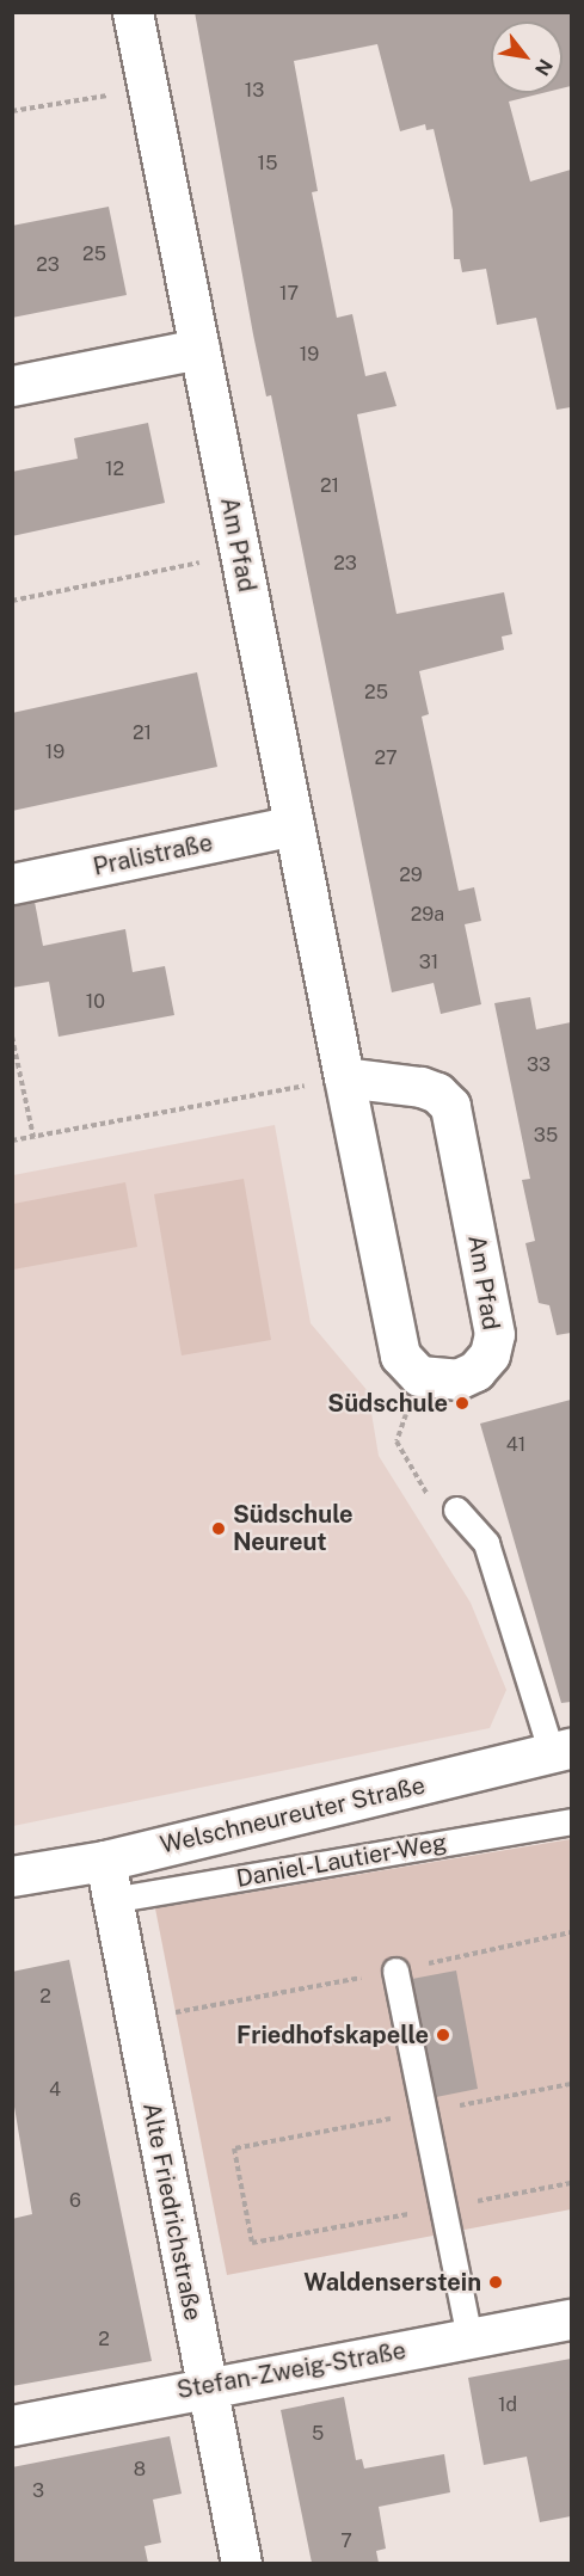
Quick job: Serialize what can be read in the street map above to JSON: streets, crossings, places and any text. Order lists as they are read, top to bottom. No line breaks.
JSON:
{"streets":{"street":["Am Pfad","Pralistraße","Welschneureuter Straße","Alte Friedrichstraße","Stefan-Zweig-Straße"],"lane":["Daniel-Lautier-Weg"]},"crossings":[["Am Pfad","Pralistraße"],["Welschneureuter Straße","Alte Friedrichstraße"],["Daniel-Lautier-Weg","Alte Friedrichstraße"],["Alte Friedrichstraße","Stefan-Zweig-Straße"]],"places":["Südschule","Südschule Neureut","Friedhofskapelle","Waldenserstein"],"house_numbers":["13","15","25","23","17","19","12","21","23","25","21","19","27","29","29a","31","10","33","35","41","2","4","6","2","1d","5","8","3","7"],"north":"bottom right"}
